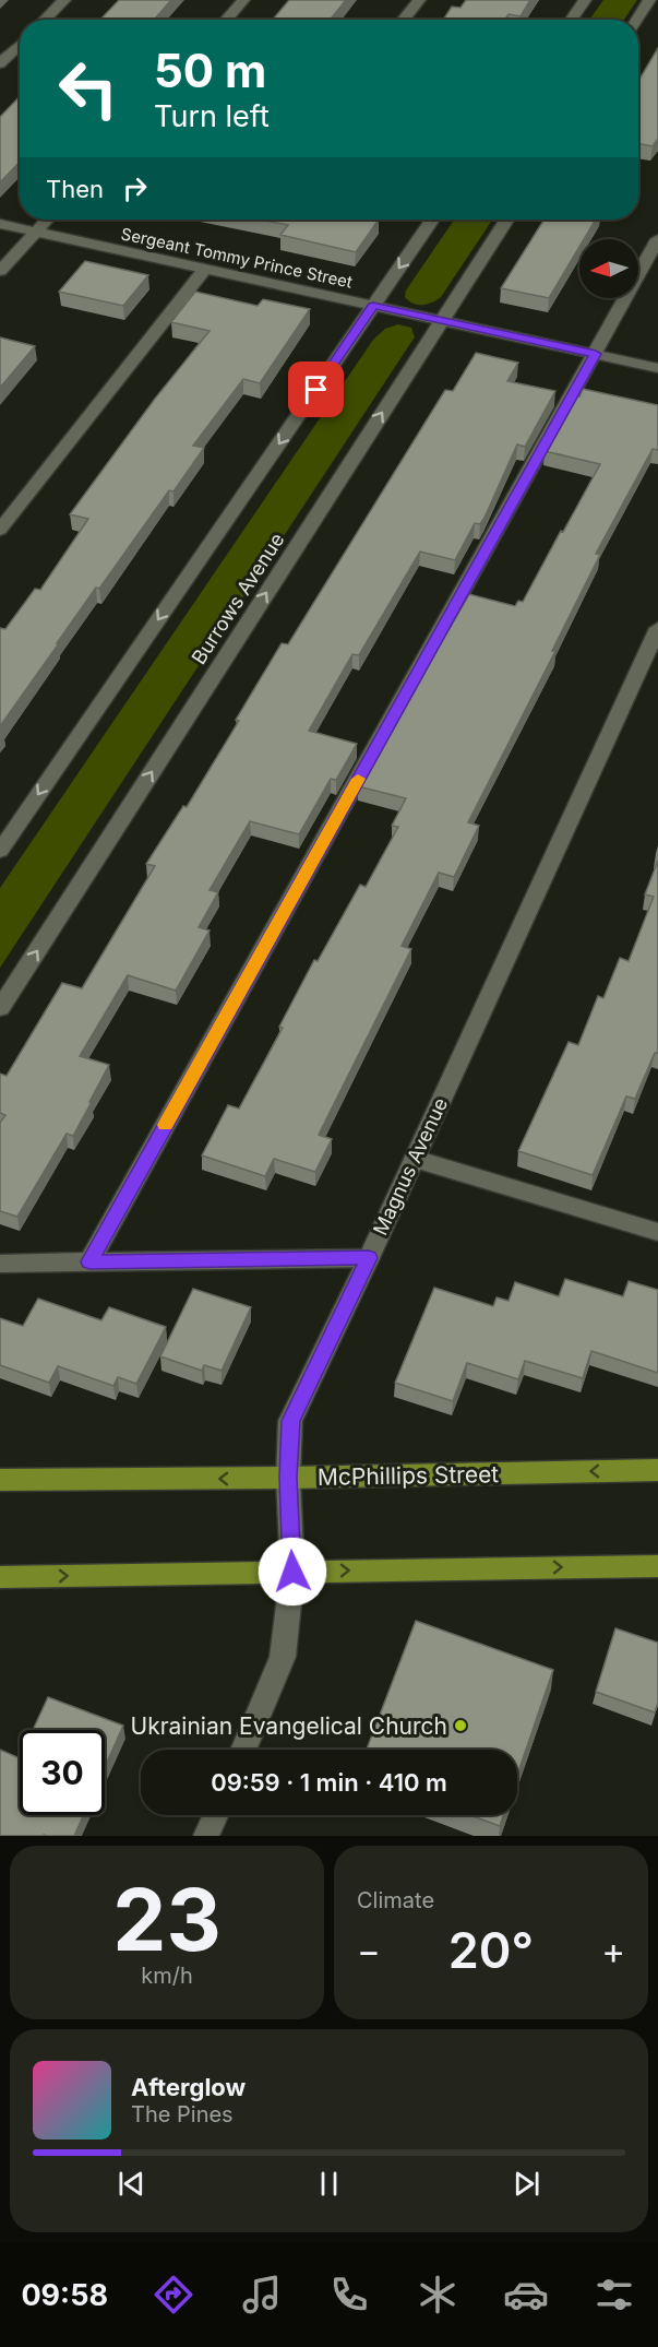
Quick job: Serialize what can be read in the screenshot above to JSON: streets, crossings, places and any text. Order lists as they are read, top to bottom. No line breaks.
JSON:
{"streets":{"main road":["McPhillips Street"],"street":["Sergeant Tommy Prince Street","Burrows Avenue","Magnus Avenue"]},"crossings":[["Sergeant Tommy Prince Street","Burrows Avenue"],["Magnus Avenue","McPhillips Street"]],"places":["Ukrainian Evangelical Church"],"north":"left","page":{"turn":["50 m","Turn left"],"then":"Then","limit":"30","trip":"09:59 · 1 min · 410 m","tile":[["23","km/h"],"Climate"],"heat":["−","20°","+"],"song":["Afterglow","The Pines"],"tabs":"09:58"}}
